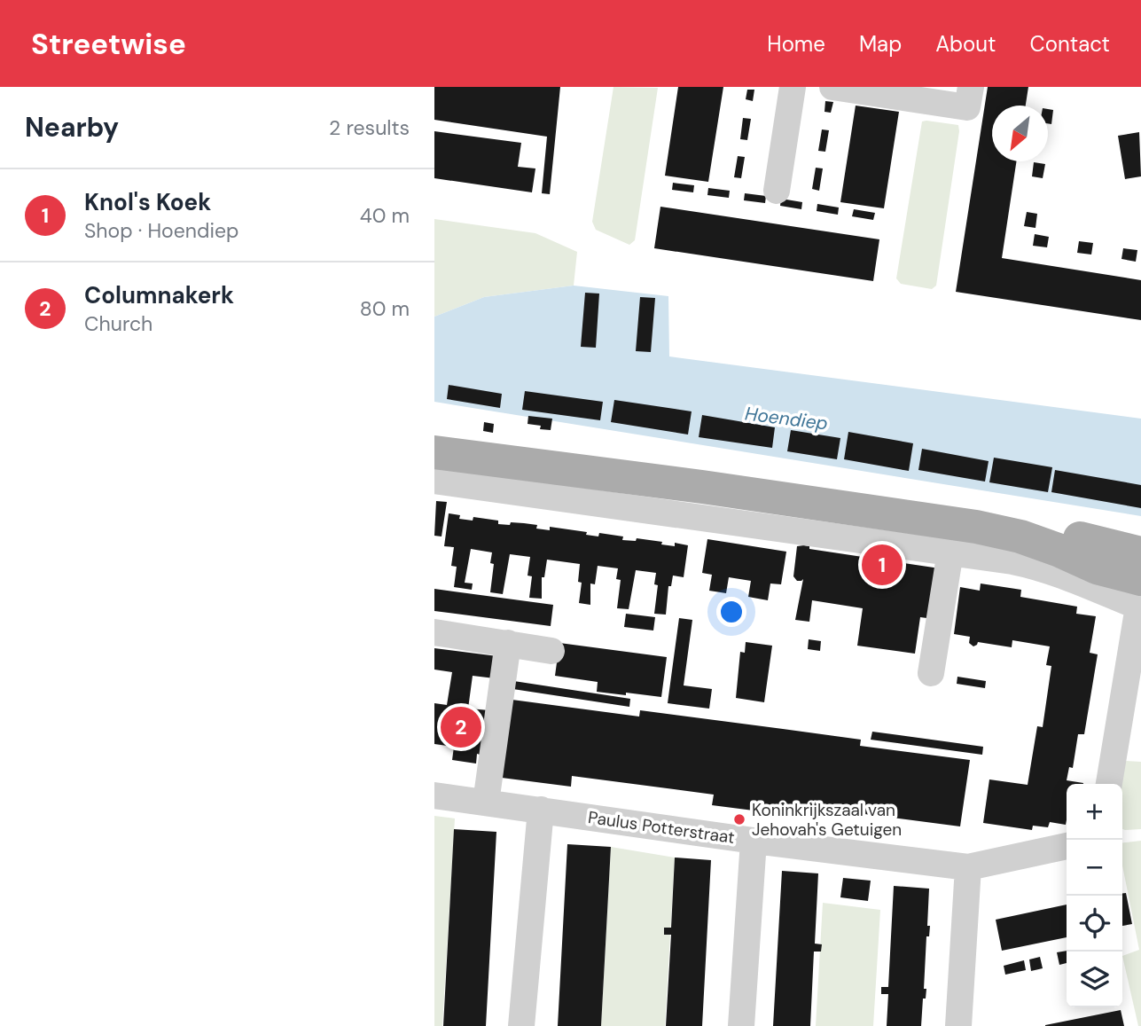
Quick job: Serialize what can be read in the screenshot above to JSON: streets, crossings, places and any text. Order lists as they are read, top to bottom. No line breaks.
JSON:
{"streets":{"street":["Paulus Potterstraat"]},"water":["Hoendiep"],"places":["Koninkrijkszaal van Jehovah's Getuigen"],"north":"bottom left","page":{"header":"Streetwise","nav":["Home","Map","About","Contact"],"heading":["Nearby","2 results"],"list":[{"mark":"1","name":"Knol's Koek","note":"Shop · Hoendiep","value":"40 m"},{"mark":"2","name":"Columnakerk","note":"Church","value":"80 m"}],"pins":["1","2"],"map_buttons":["+","−"]}}
